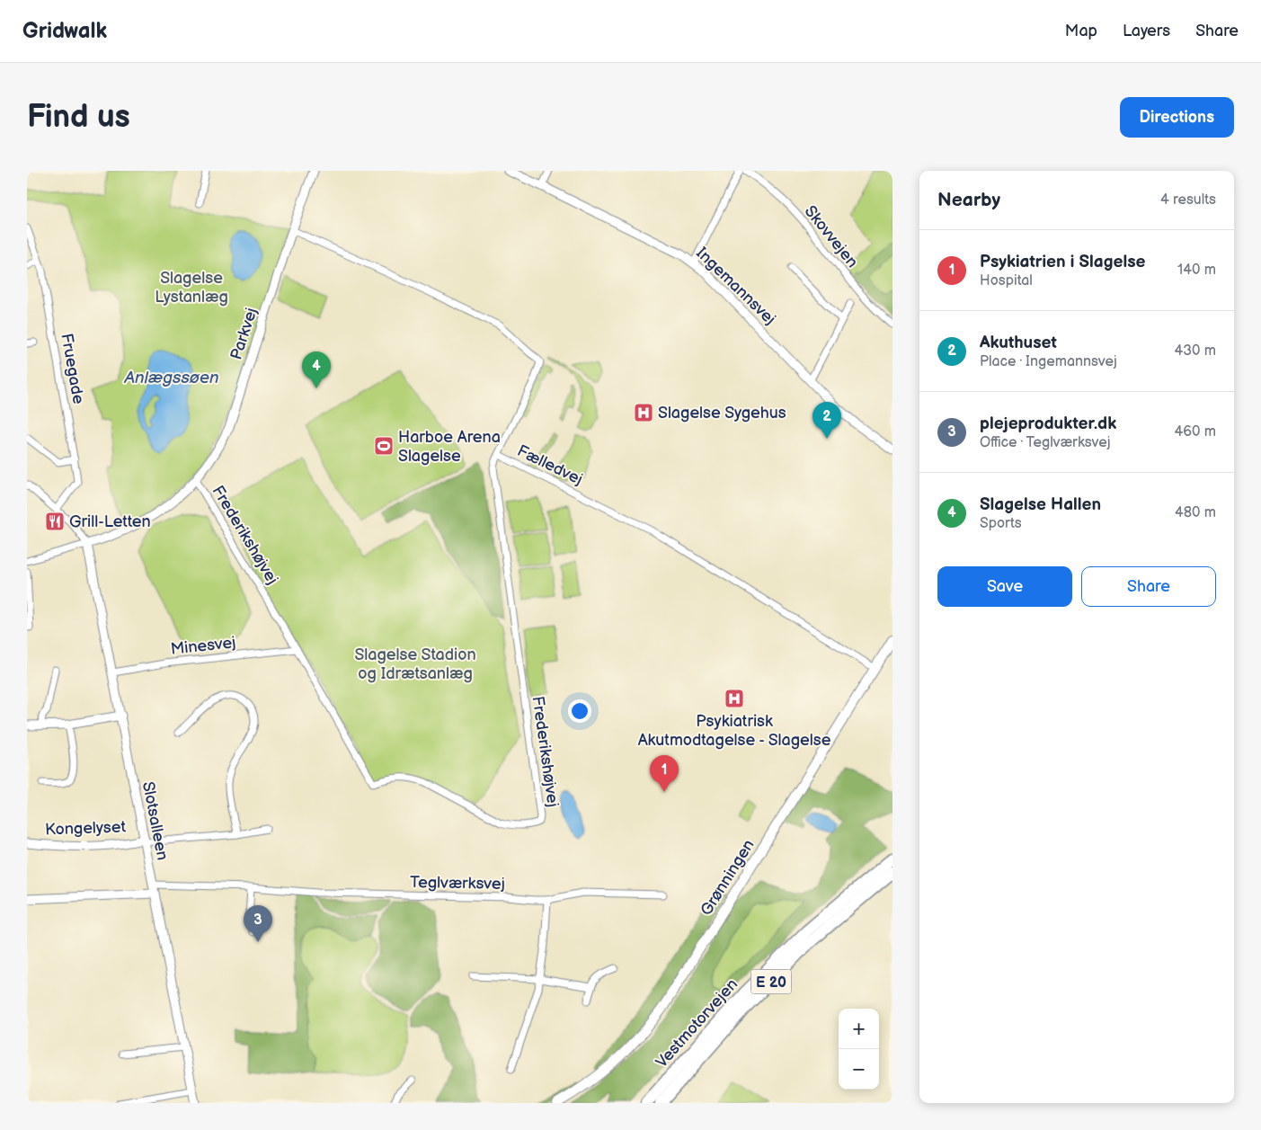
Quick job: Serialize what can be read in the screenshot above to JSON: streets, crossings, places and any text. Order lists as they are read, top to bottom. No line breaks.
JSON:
{"streets":{"highway":["E 20","Vestmotorvejen"],"main road":["Grønningen"],"street":["Skovvejen","Ingemannsvej","Parkvej","Fruegade","Fælledvej","Frederikshøjvej","Minesvej","Slotsalleen","Kongelyset","Teglværksvej"]},"crossings":[["Parkvej","Fælledvej"],["Parkvej","Frederikshøjvej"],["Parkvej","Slotsalleen"],["Fælledvej","Frederikshøjvej"],["Fælledvej","Grønningen"],["Frederikshøjvej","Minesvej"],["Minesvej","Slotsalleen"],["Slotsalleen","Kongelyset"],["Slotsalleen","Teglværksvej"]],"water":["Anlægssøen"],"parks":["Slagelse Lystanlæg","Slagelse Stadion og Idrætsanlæg"],"places":{"hospital":["Slagelse Sygehus","Psykiatrisk Akutmodtagelse - Slagelse"],"sports":["Harboe Arena Slagelse"],"restaurant":["Grill-Letten"]},"page":{"header":"Gridwalk","nav":["Map","Layers","Share"],"buttons":["Directions",["Save","Share"]],"title":"Find us","heading":["Nearby","4 results"],"list":[{"mark":"1","name":"Psykiatrien i Slagelse","note":"Hospital","value":"140 m"},{"mark":"2","name":"Akuthuset","note":"Place · Ingemannsvej","value":"430 m"},{"mark":"3","name":"plejeprodukter.dk","note":"Office · Teglværksvej","value":"460 m"},{"mark":"4","name":"Slagelse Hallen","note":"Sports","value":"480 m"}],"pins":["4","2","1","3"],"map_buttons":["+","−"]}}
